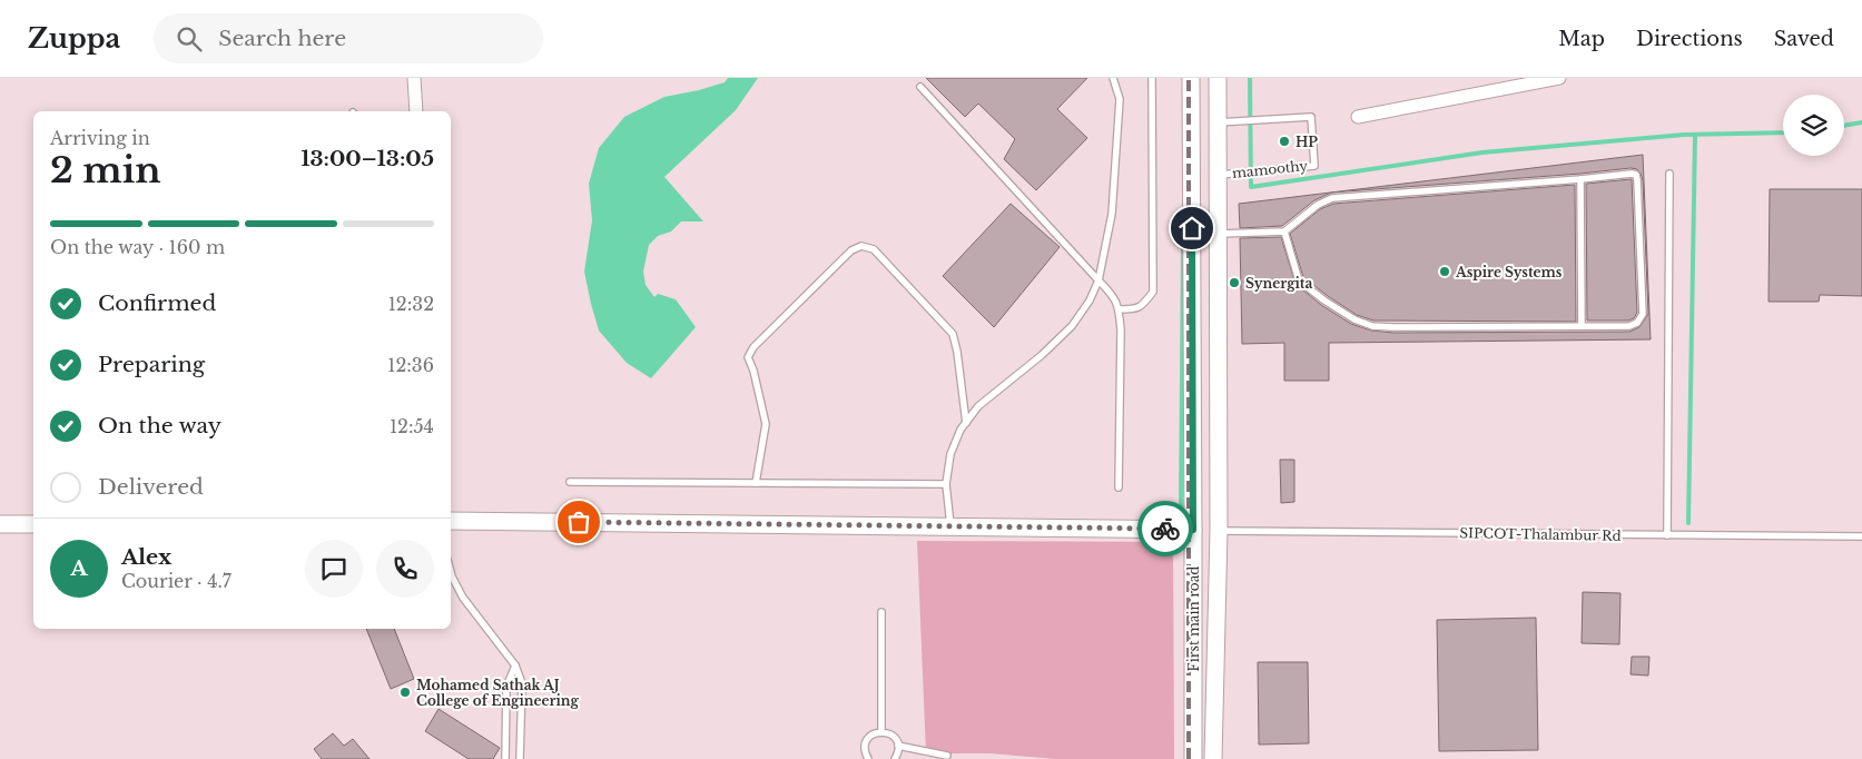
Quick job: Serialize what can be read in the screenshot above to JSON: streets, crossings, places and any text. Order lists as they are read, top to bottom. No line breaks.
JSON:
{"streets":{"street":["First main road"],"lane":["mamoothy","SIPCOT-Thalambur Rd"]},"places":["HP","Aspire Systems","Synergita","Mohamed Sathak AJ College of Engineering"],"page":{"header":"Zuppa","search":"Search here","nav":["Map","Directions","Saved"],"heading":["2 min","Arriving in","13:00–13:05"],"panel":["Alex","Courier · 4.7"],"bar":"On the way · 160 m","list":[["Confirmed","12:32"],["Preparing","12:36"],["On the way","12:54"],"Delivered"],"round":"A"}}
